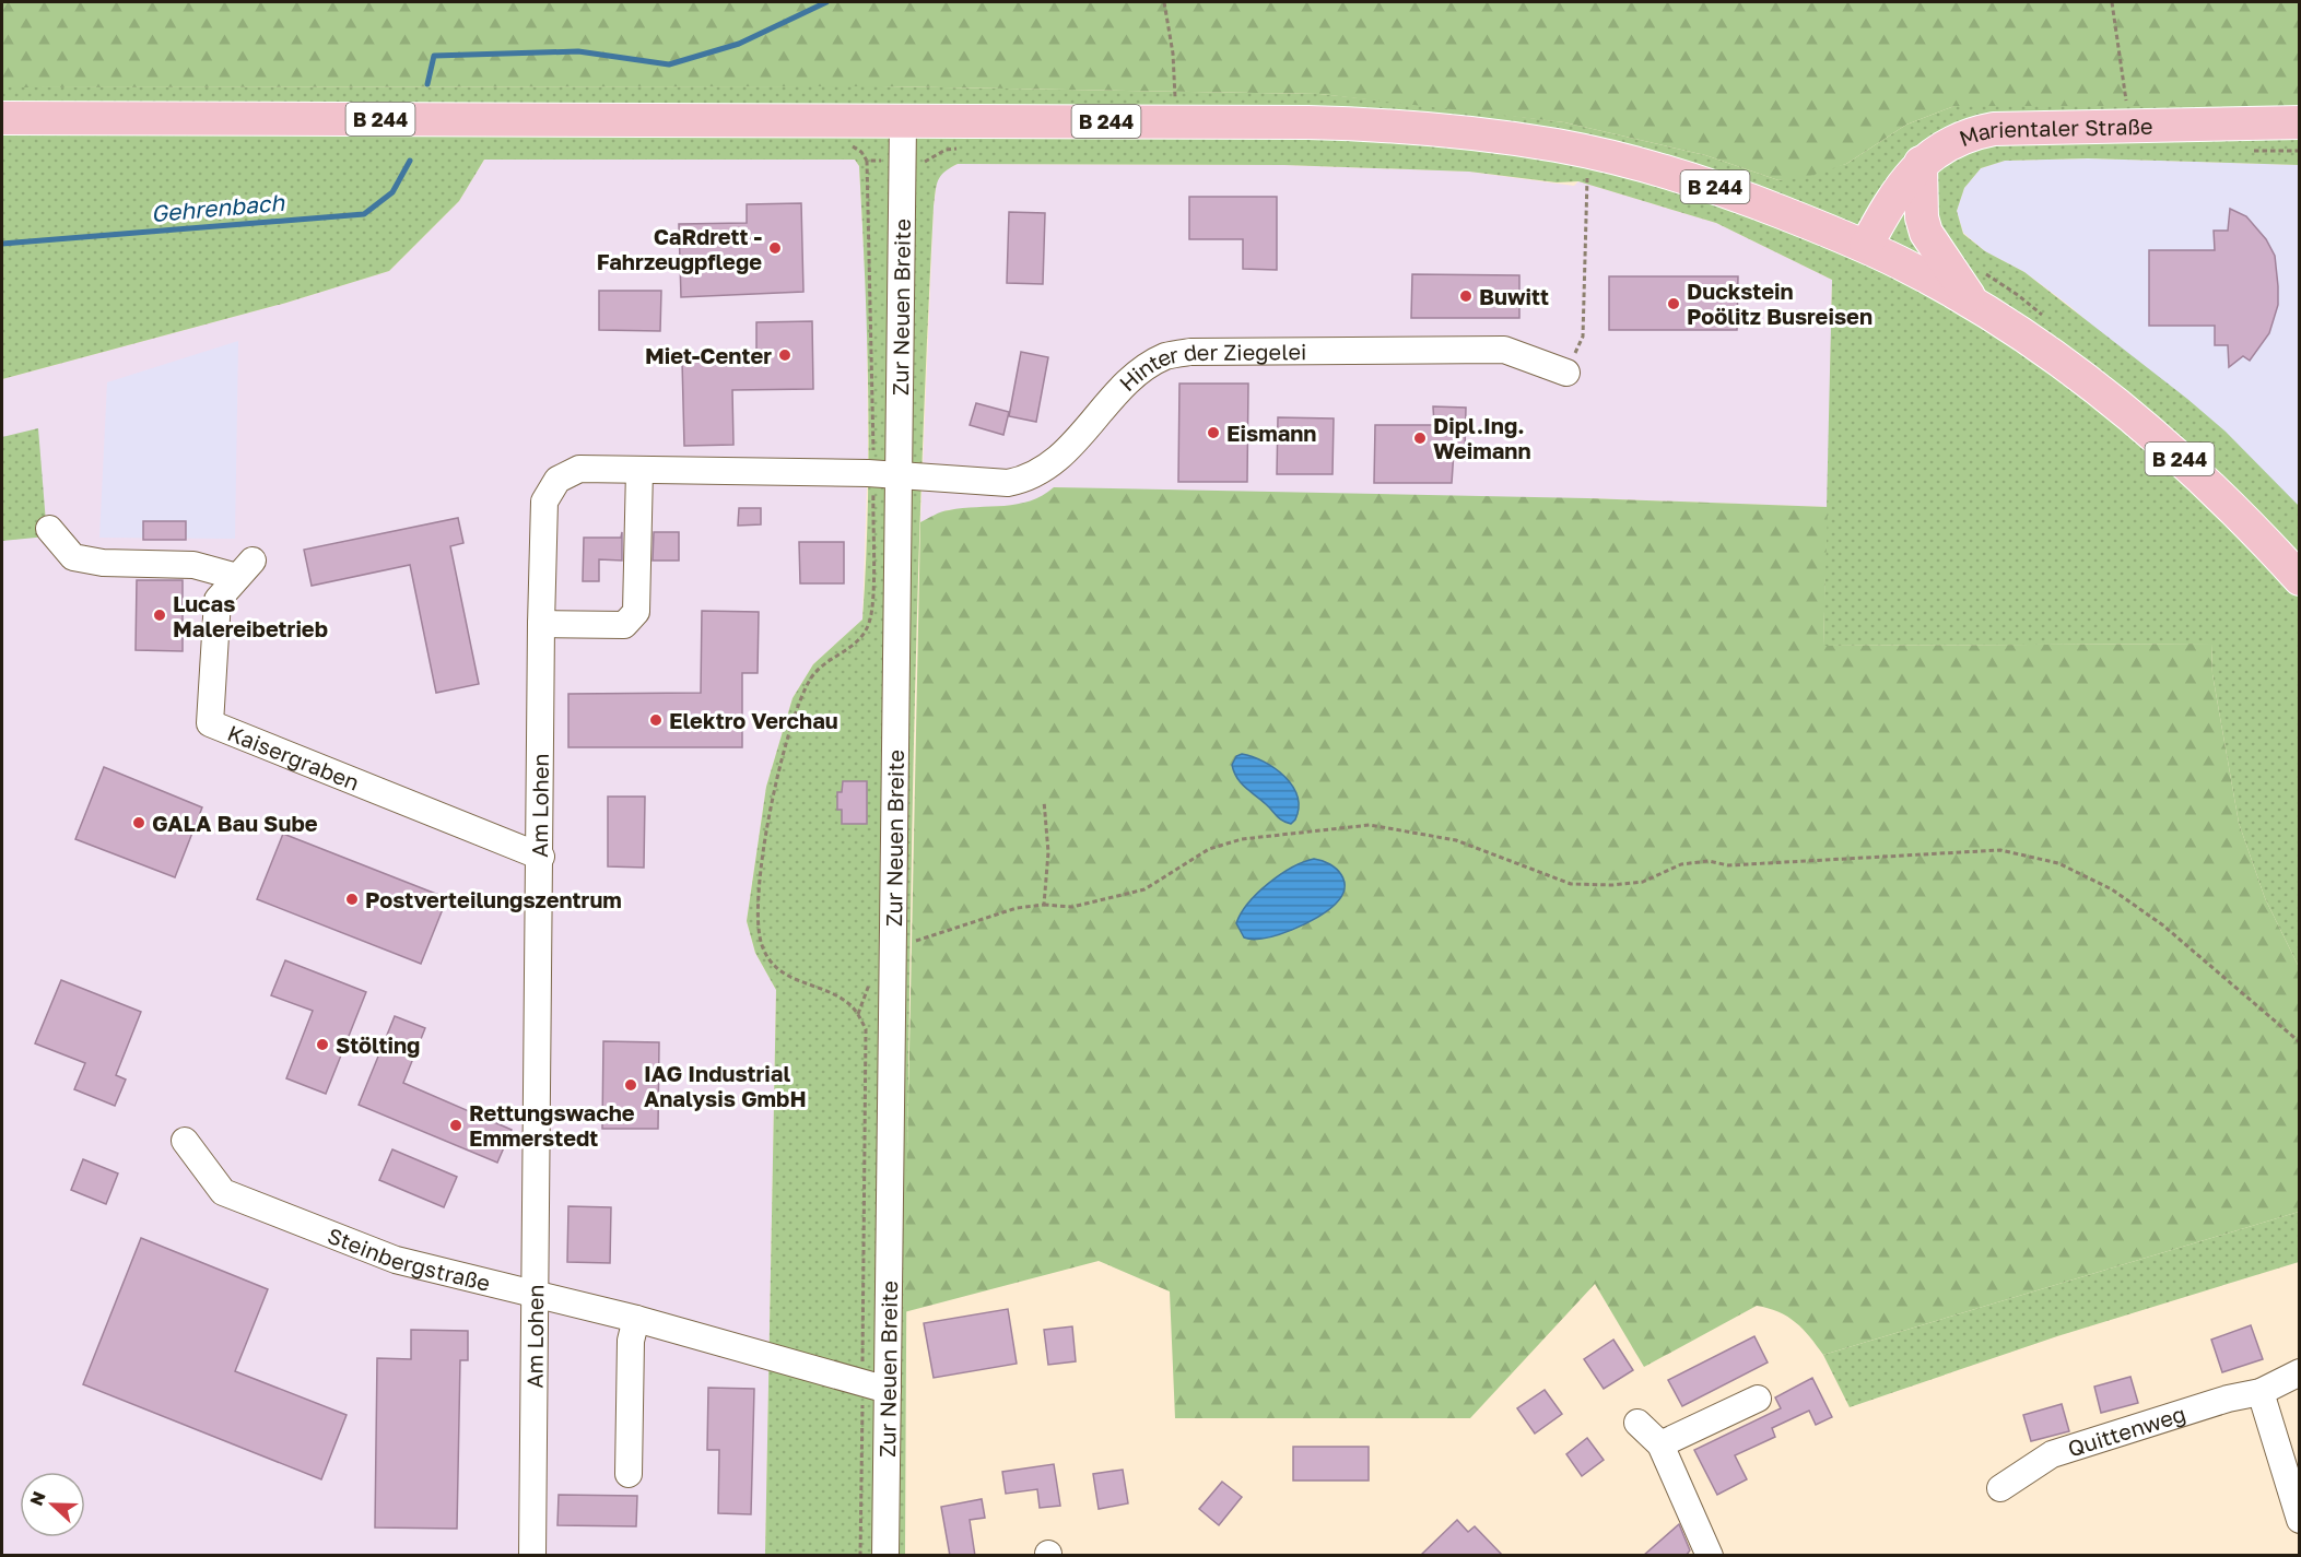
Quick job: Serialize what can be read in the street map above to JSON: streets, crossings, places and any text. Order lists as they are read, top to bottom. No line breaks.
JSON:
{"streets":{"main road":["B 244","Marientaler Straße"],"street":["Zur Neuen Breite","Hinter der Ziegelei","Kaisergraben","Am Lohen","Steinbergstraße","Quittenweg"]},"crossings":[["B 244","Marientaler Straße"],["B 244","Zur Neuen Breite"],["Zur Neuen Breite","Hinter der Ziegelei"],["Zur Neuen Breite","Am Lohen"],["Zur Neuen Breite","Steinbergstraße"],["Hinter der Ziegelei","Am Lohen"],["Kaisergraben","Am Lohen"],["Am Lohen","Steinbergstraße"]],"water":["Gehrenbach"],"places":["CaRdrett - Fahrzeugpflege","Buwitt","Duckstein Poölitz Busreisen","Miet-Center","Eismann","Dipl.Ing. Weimann","Lucas Malereibetrieb","Elektro Verchau","GALA Bau Sube","Postverteilungszentrum","Stölting","IAG Industrial Analysis GmbH","Rettungswache Emmerstedt"],"north":"left"}
